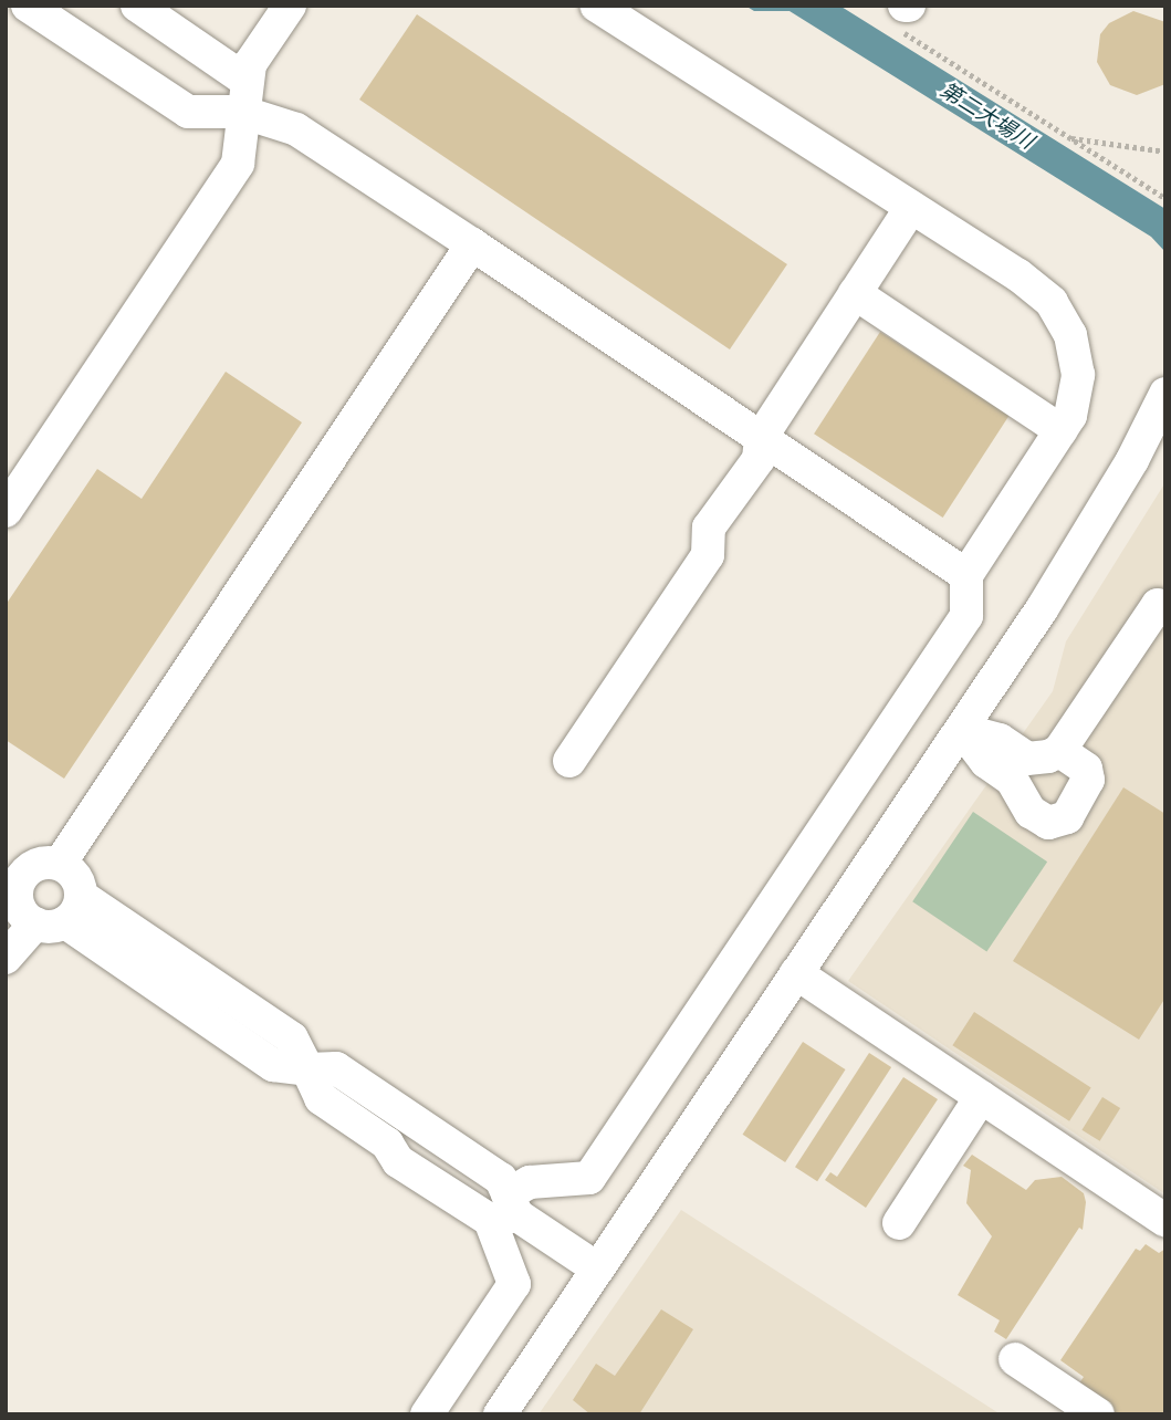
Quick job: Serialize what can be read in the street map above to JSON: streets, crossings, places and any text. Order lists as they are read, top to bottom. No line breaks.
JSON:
{"water":["第二大場川"]}
